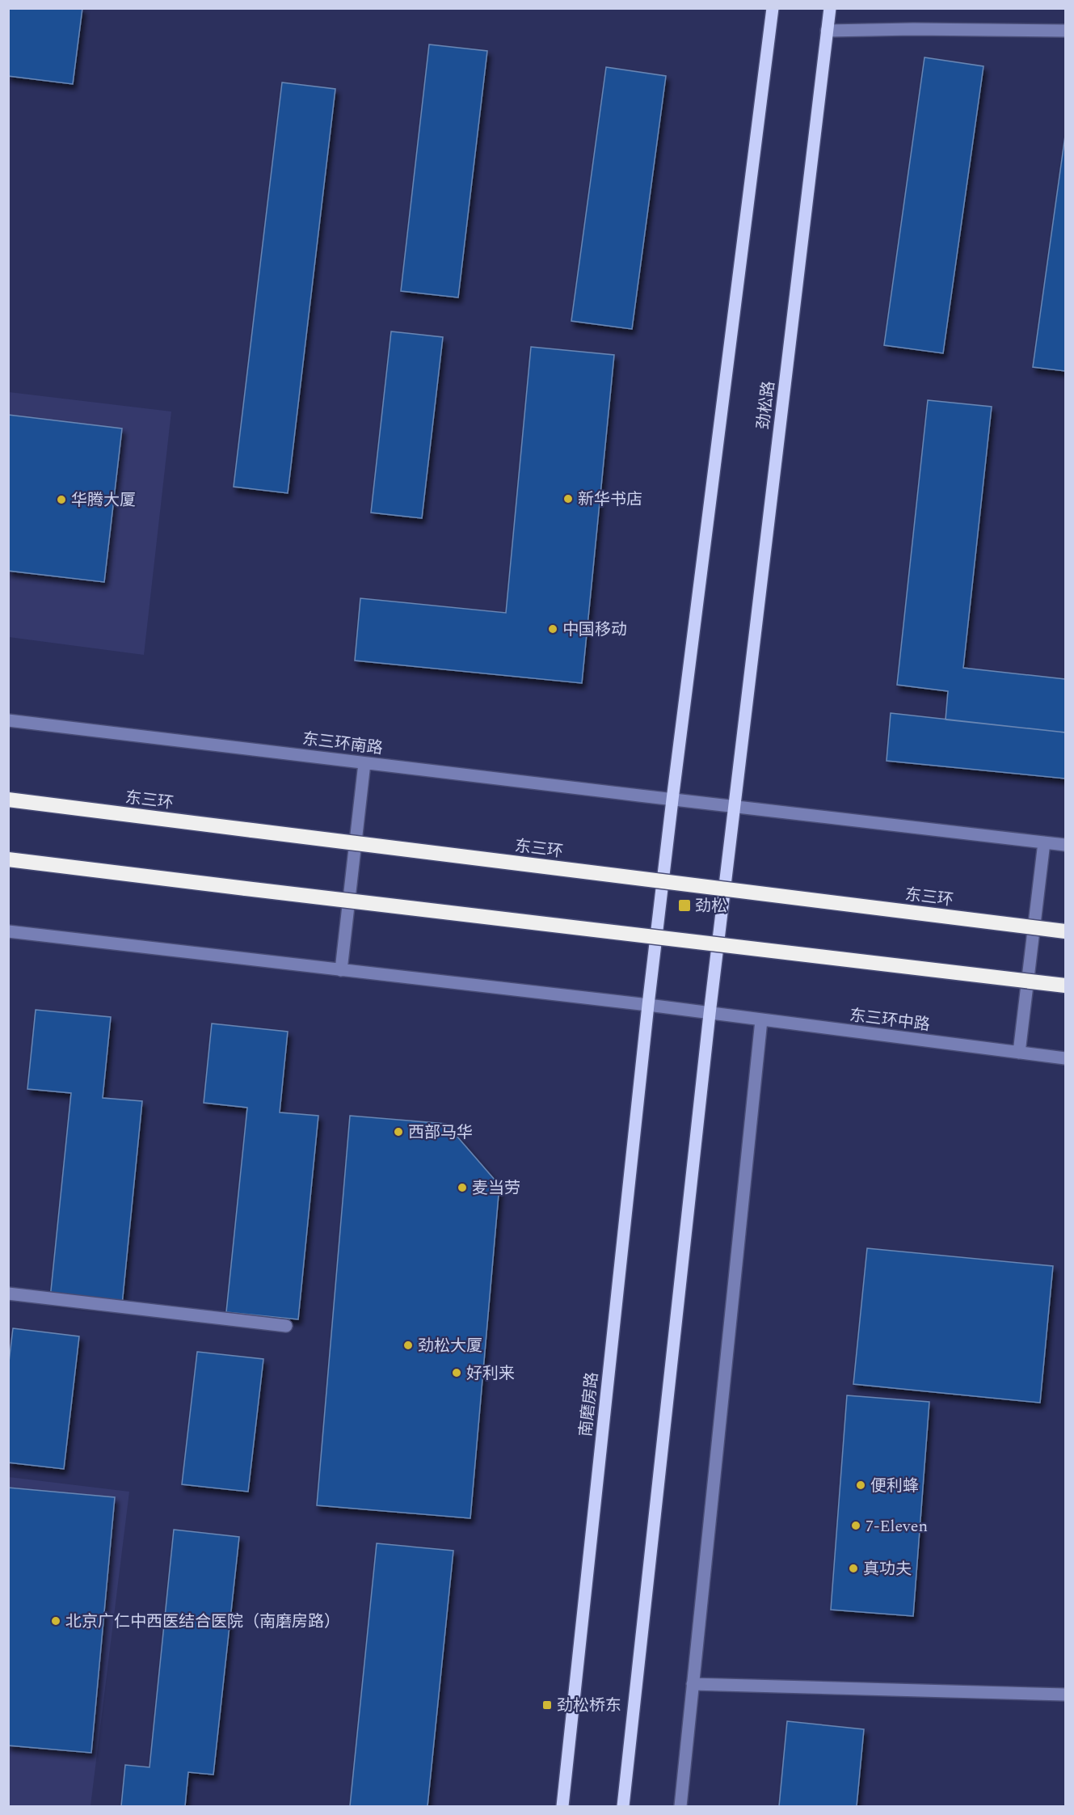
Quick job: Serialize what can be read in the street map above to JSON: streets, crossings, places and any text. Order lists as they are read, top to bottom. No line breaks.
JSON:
{"streets":{"highway":["东三环"],"main road":["劲松路","南磨房路"],"street":["东三环南路","东三环中路"]},"crossings":[["劲松路","东三环南路"],["劲松路","东三环中路"],["东三环南路","南磨房路"],["东三环中路","南磨房路"]],"places":{"other":["新华书店","华腾大厦","中国移动","西部马华","麦当劳","劲松大厦","好利来","便利蜂","7-Eleven","真功夫","北京广仁中西医结合医院（南磨房路）"],"transit":["劲松","劲松桥东"]}}
